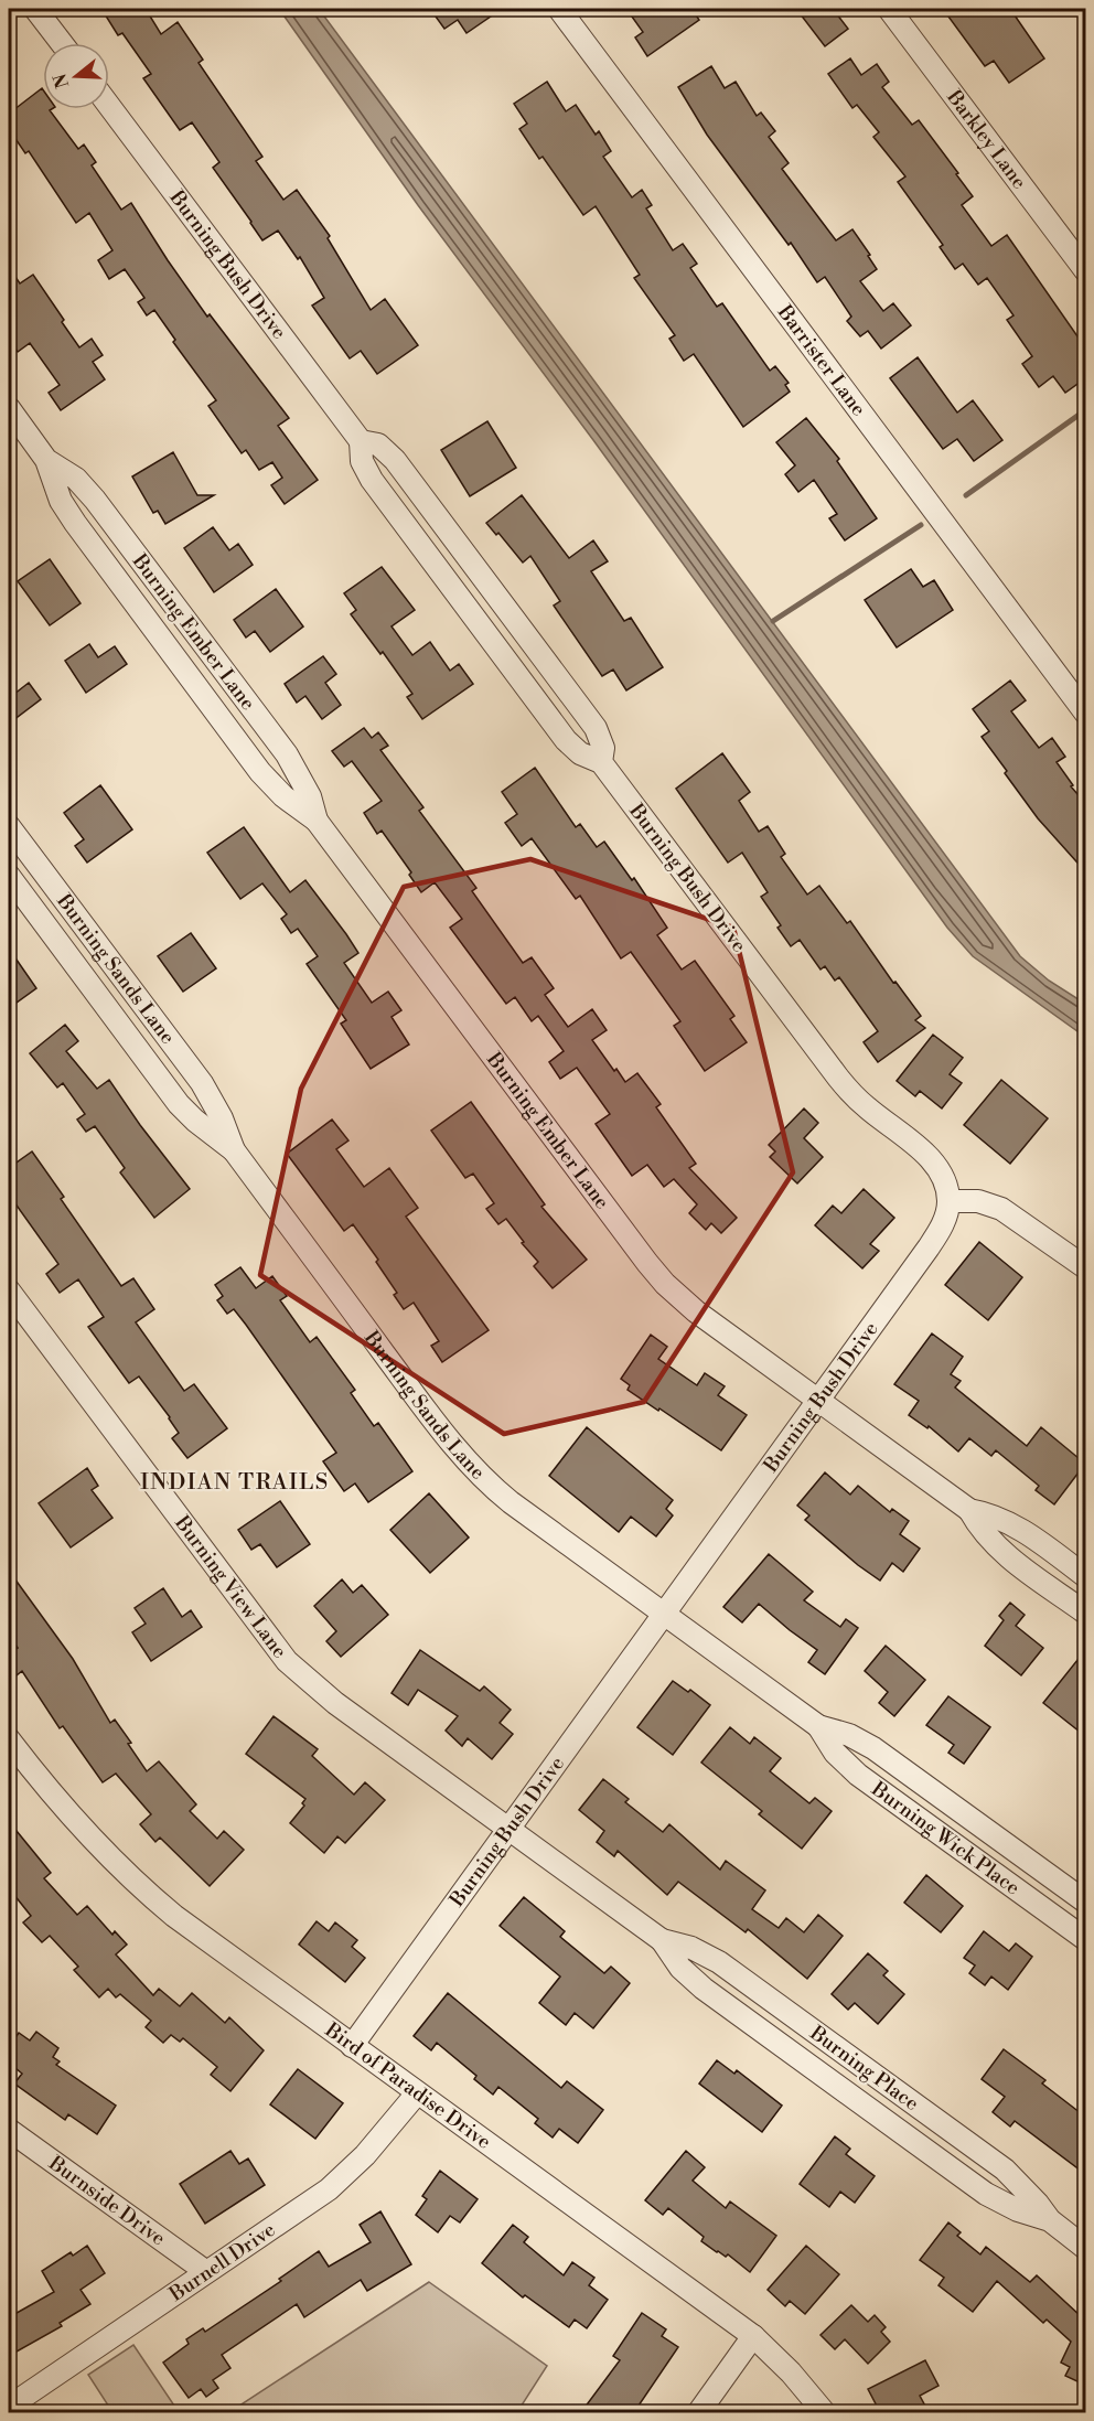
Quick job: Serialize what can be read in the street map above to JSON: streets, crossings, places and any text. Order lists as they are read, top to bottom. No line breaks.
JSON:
{"streets":{"street":["Barkley Lane","Burning Bush Drive","Barrister Lane","Burning Ember Lane","Burning Sands Lane","Burning View Lane","Burning Wick Place","Burning Place","Bird of Paradise Drive","Burnside Drive","Burnell Drive"]},"crossings":[["Burning Bush Drive","Burning Ember Lane"],["Burning Bush Drive","Burning Sands Lane"],["Burning Bush Drive","Burning View Lane"],["Burning Bush Drive","Burning Wick Place"],["Burning Bush Drive","Burning Place"],["Burning Bush Drive","Bird of Paradise Drive"],["Burning Sands Lane","Burning Wick Place"],["Burning View Lane","Burning Place"],["Bird of Paradise Drive","Burnell Drive"],["Burnside Drive","Burnell Drive"]],"districts":["INDIAN TRAILS"],"north":"left"}
